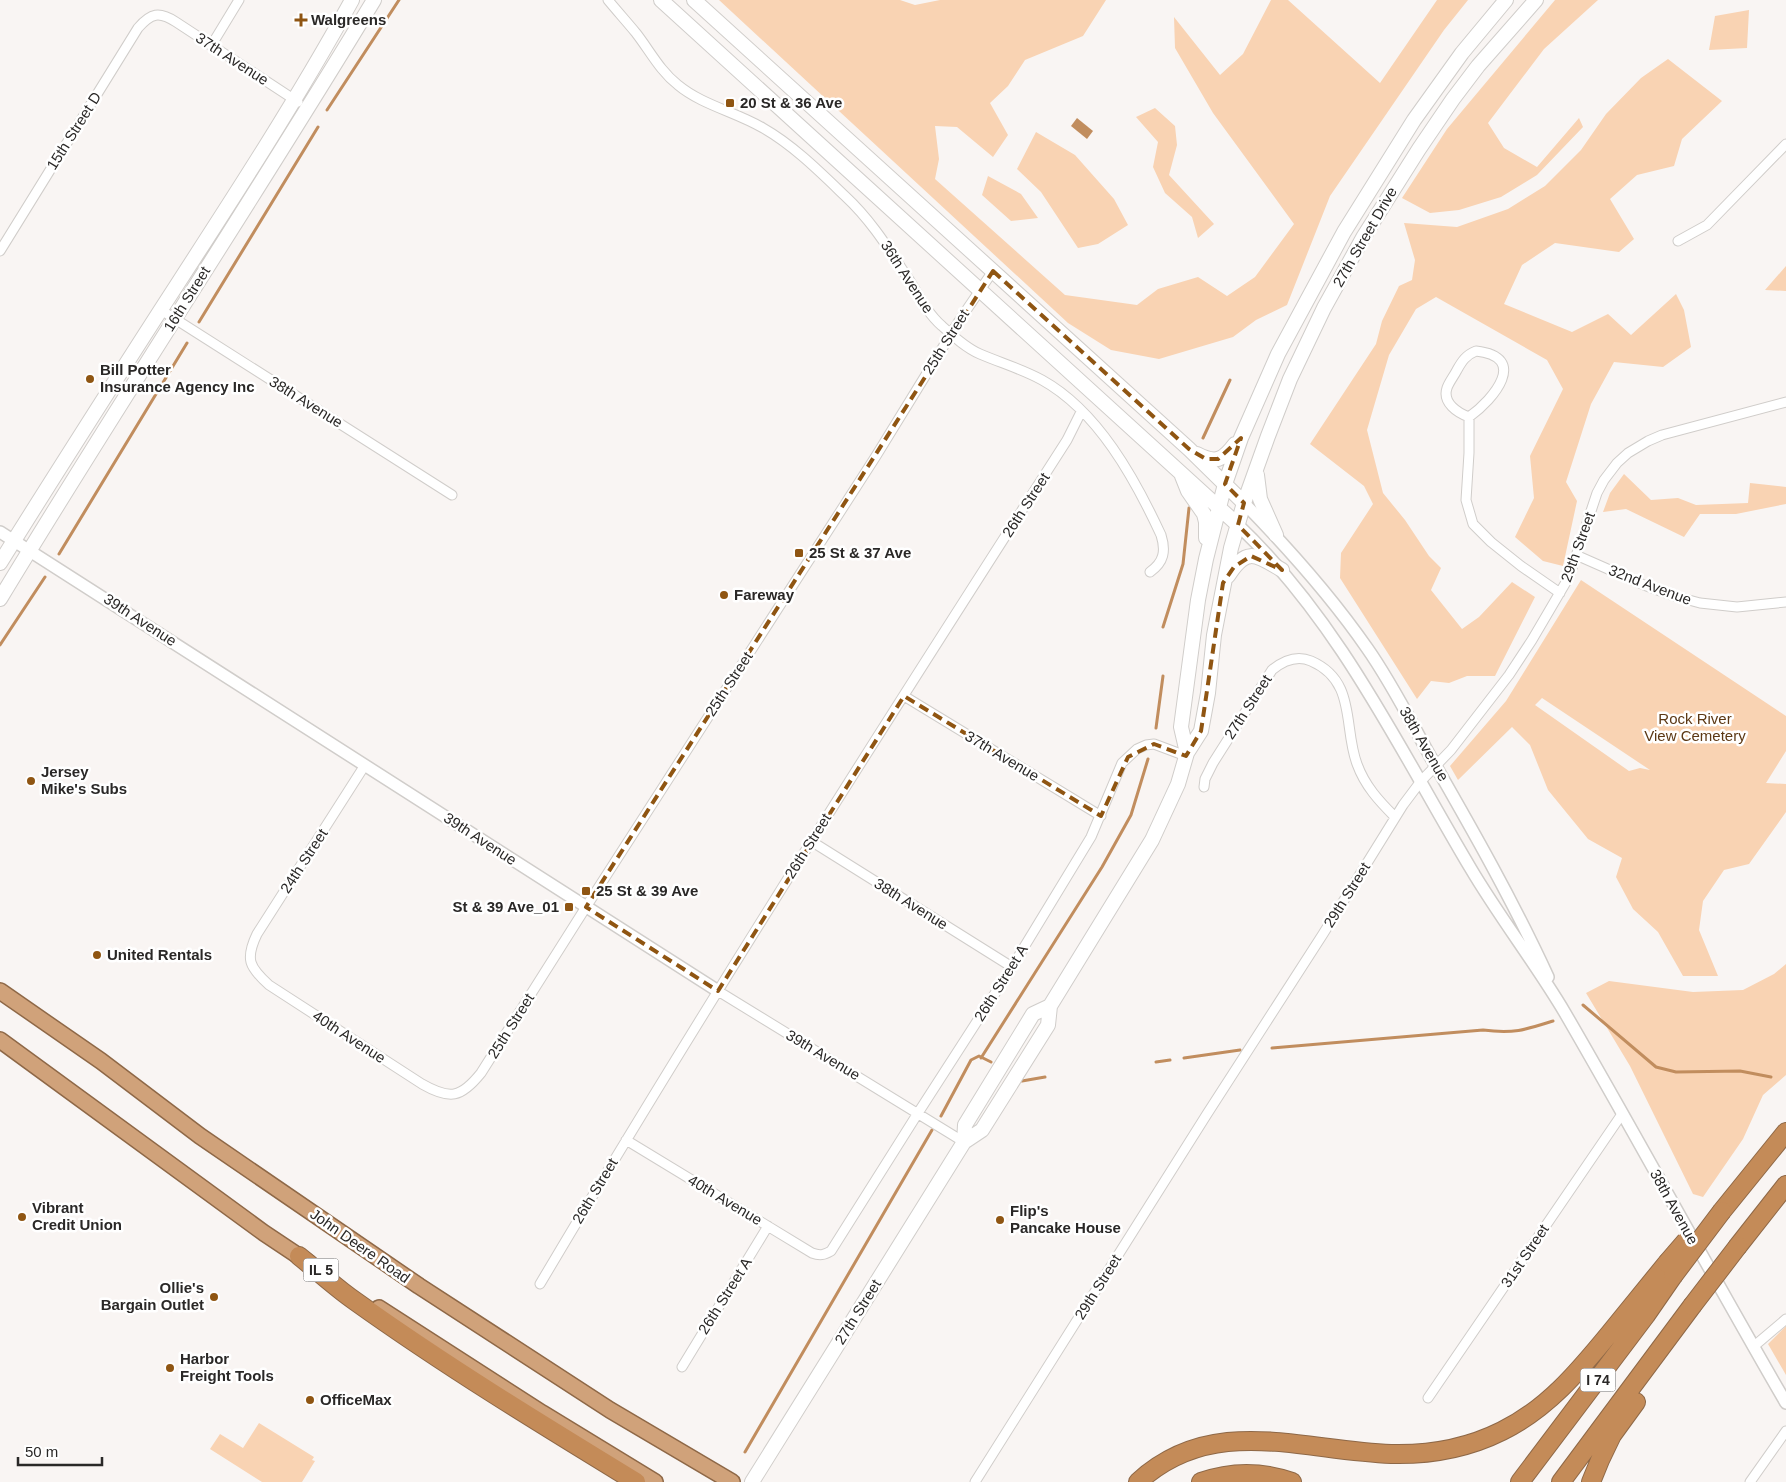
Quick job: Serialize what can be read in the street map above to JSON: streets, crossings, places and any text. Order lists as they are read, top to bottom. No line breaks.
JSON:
{"streets":{"highway":["John Deere Road","IL 5","I 74"],"main road":["27th Street Drive","36th Avenue","16th Street","27th Street"],"street":["37th Avenue","15th Street D","25th Street","38th Avenue","26th Street","29th Street","32nd Avenue","39th Avenue","24th Street","26th Street A","40th Avenue","31st Street"]},"crossings":[["37th Avenue","15th Street D"],["37th Avenue","16th Street"],["37th Avenue","26th Street"],["37th Avenue","26th Street A"],["27th Street Drive","38th Avenue"],["27th Street Drive","27th Street"],["36th Avenue","25th Street"],["36th Avenue","38th Avenue"],["36th Avenue","26th Street"],["36th Avenue","27th Street"],["16th Street","38th Avenue"],["16th Street","39th Avenue"],["25th Street","39th Avenue"],["25th Street","40th Avenue"],["38th Avenue","26th Street"],["38th Avenue","29th Street"],["38th Avenue","27th Street"],["38th Avenue","26th Street A"],["38th Avenue","31st Street"],["26th Street","39th Avenue"],["26th Street","40th Avenue"],["29th Street","32nd Avenue"],["29th Street","27th Street"],["39th Avenue","27th Street"],["39th Avenue","24th Street"],["39th Avenue","26th Street A"],["27th Street","26th Street A"],["24th Street","40th Avenue"],["26th Street A","40th Avenue"]],"parks":["Rock River View Cemetery"],"places":{"health":["Walgreens"],"transit":["20 St & 36 Ave","25 St & 37 Ave","25 St & 39 Ave","St & 39 Ave_01"],"other":["Bill Potter Insurance Agency Inc","Fareway","Jersey Mike's Subs","United Rentals","Vibrant Credit Union","Flip's Pancake House","Ollie's Bargain Outlet","Harbor Freight Tools","OfficeMax"]},"scale_bar":"50 m"}
